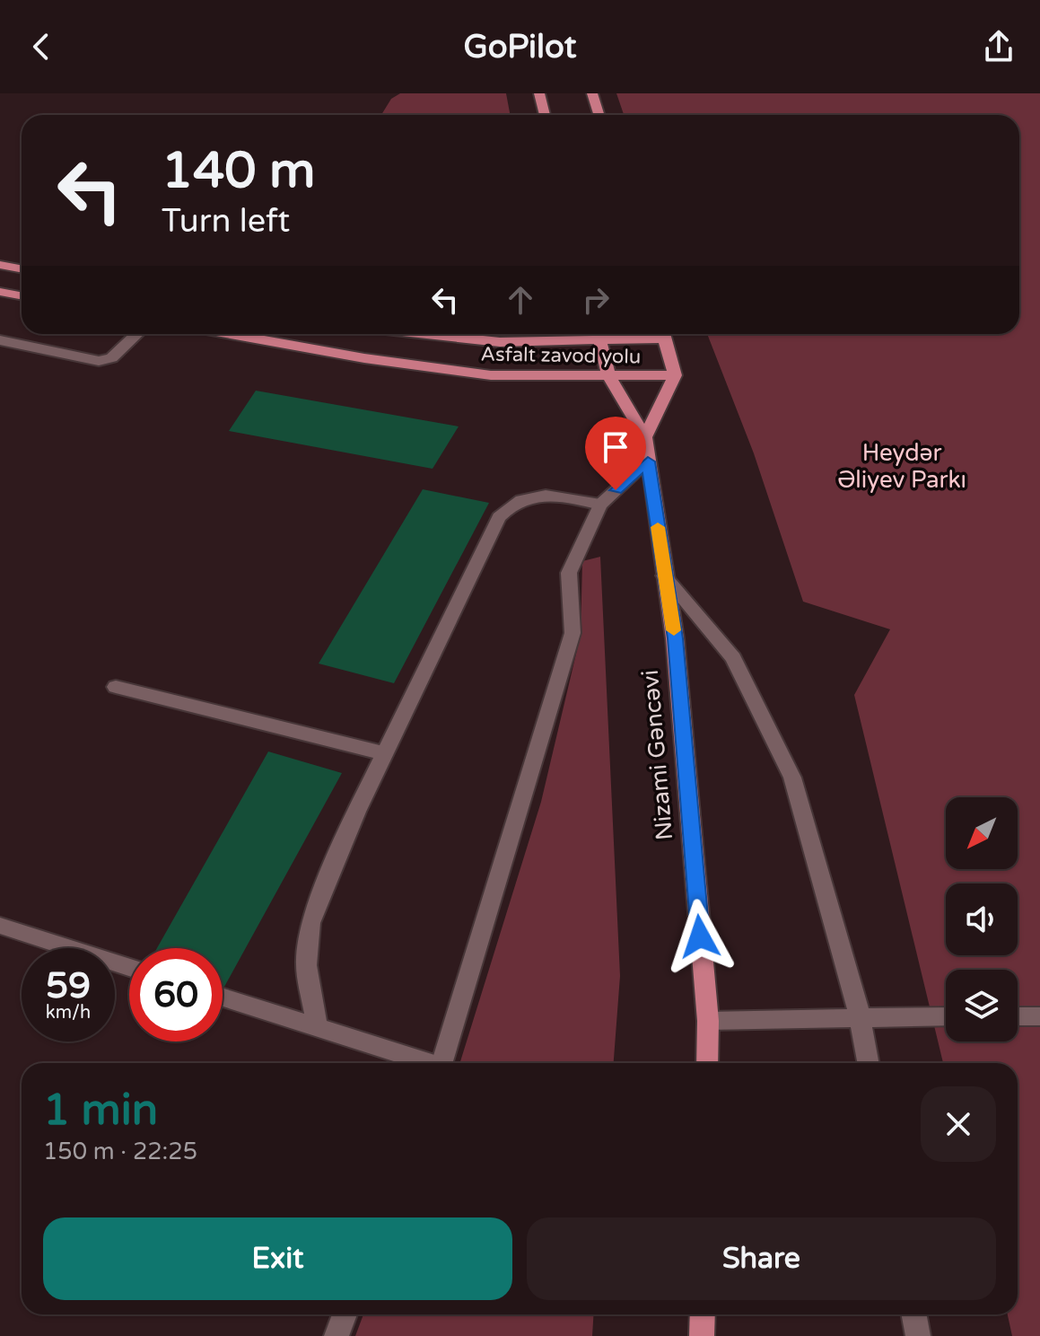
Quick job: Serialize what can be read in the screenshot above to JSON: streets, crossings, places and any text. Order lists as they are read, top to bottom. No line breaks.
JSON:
{"streets":{"main road":["Asfalt zavod yolu","Nizami Gəncəvi"]},"crossings":[["Asfalt zavod yolu","Nizami Gəncəvi"]],"parks":["Heydər Əliyev Parkı"],"north":"bottom left","page":{"header":"GoPilot","turn":["140 m","Turn left"],"speed":"59 km/h","limit":"60","heading":["1 min","150 m · 22:25"],"buttons":["Exit","Share"]}}
